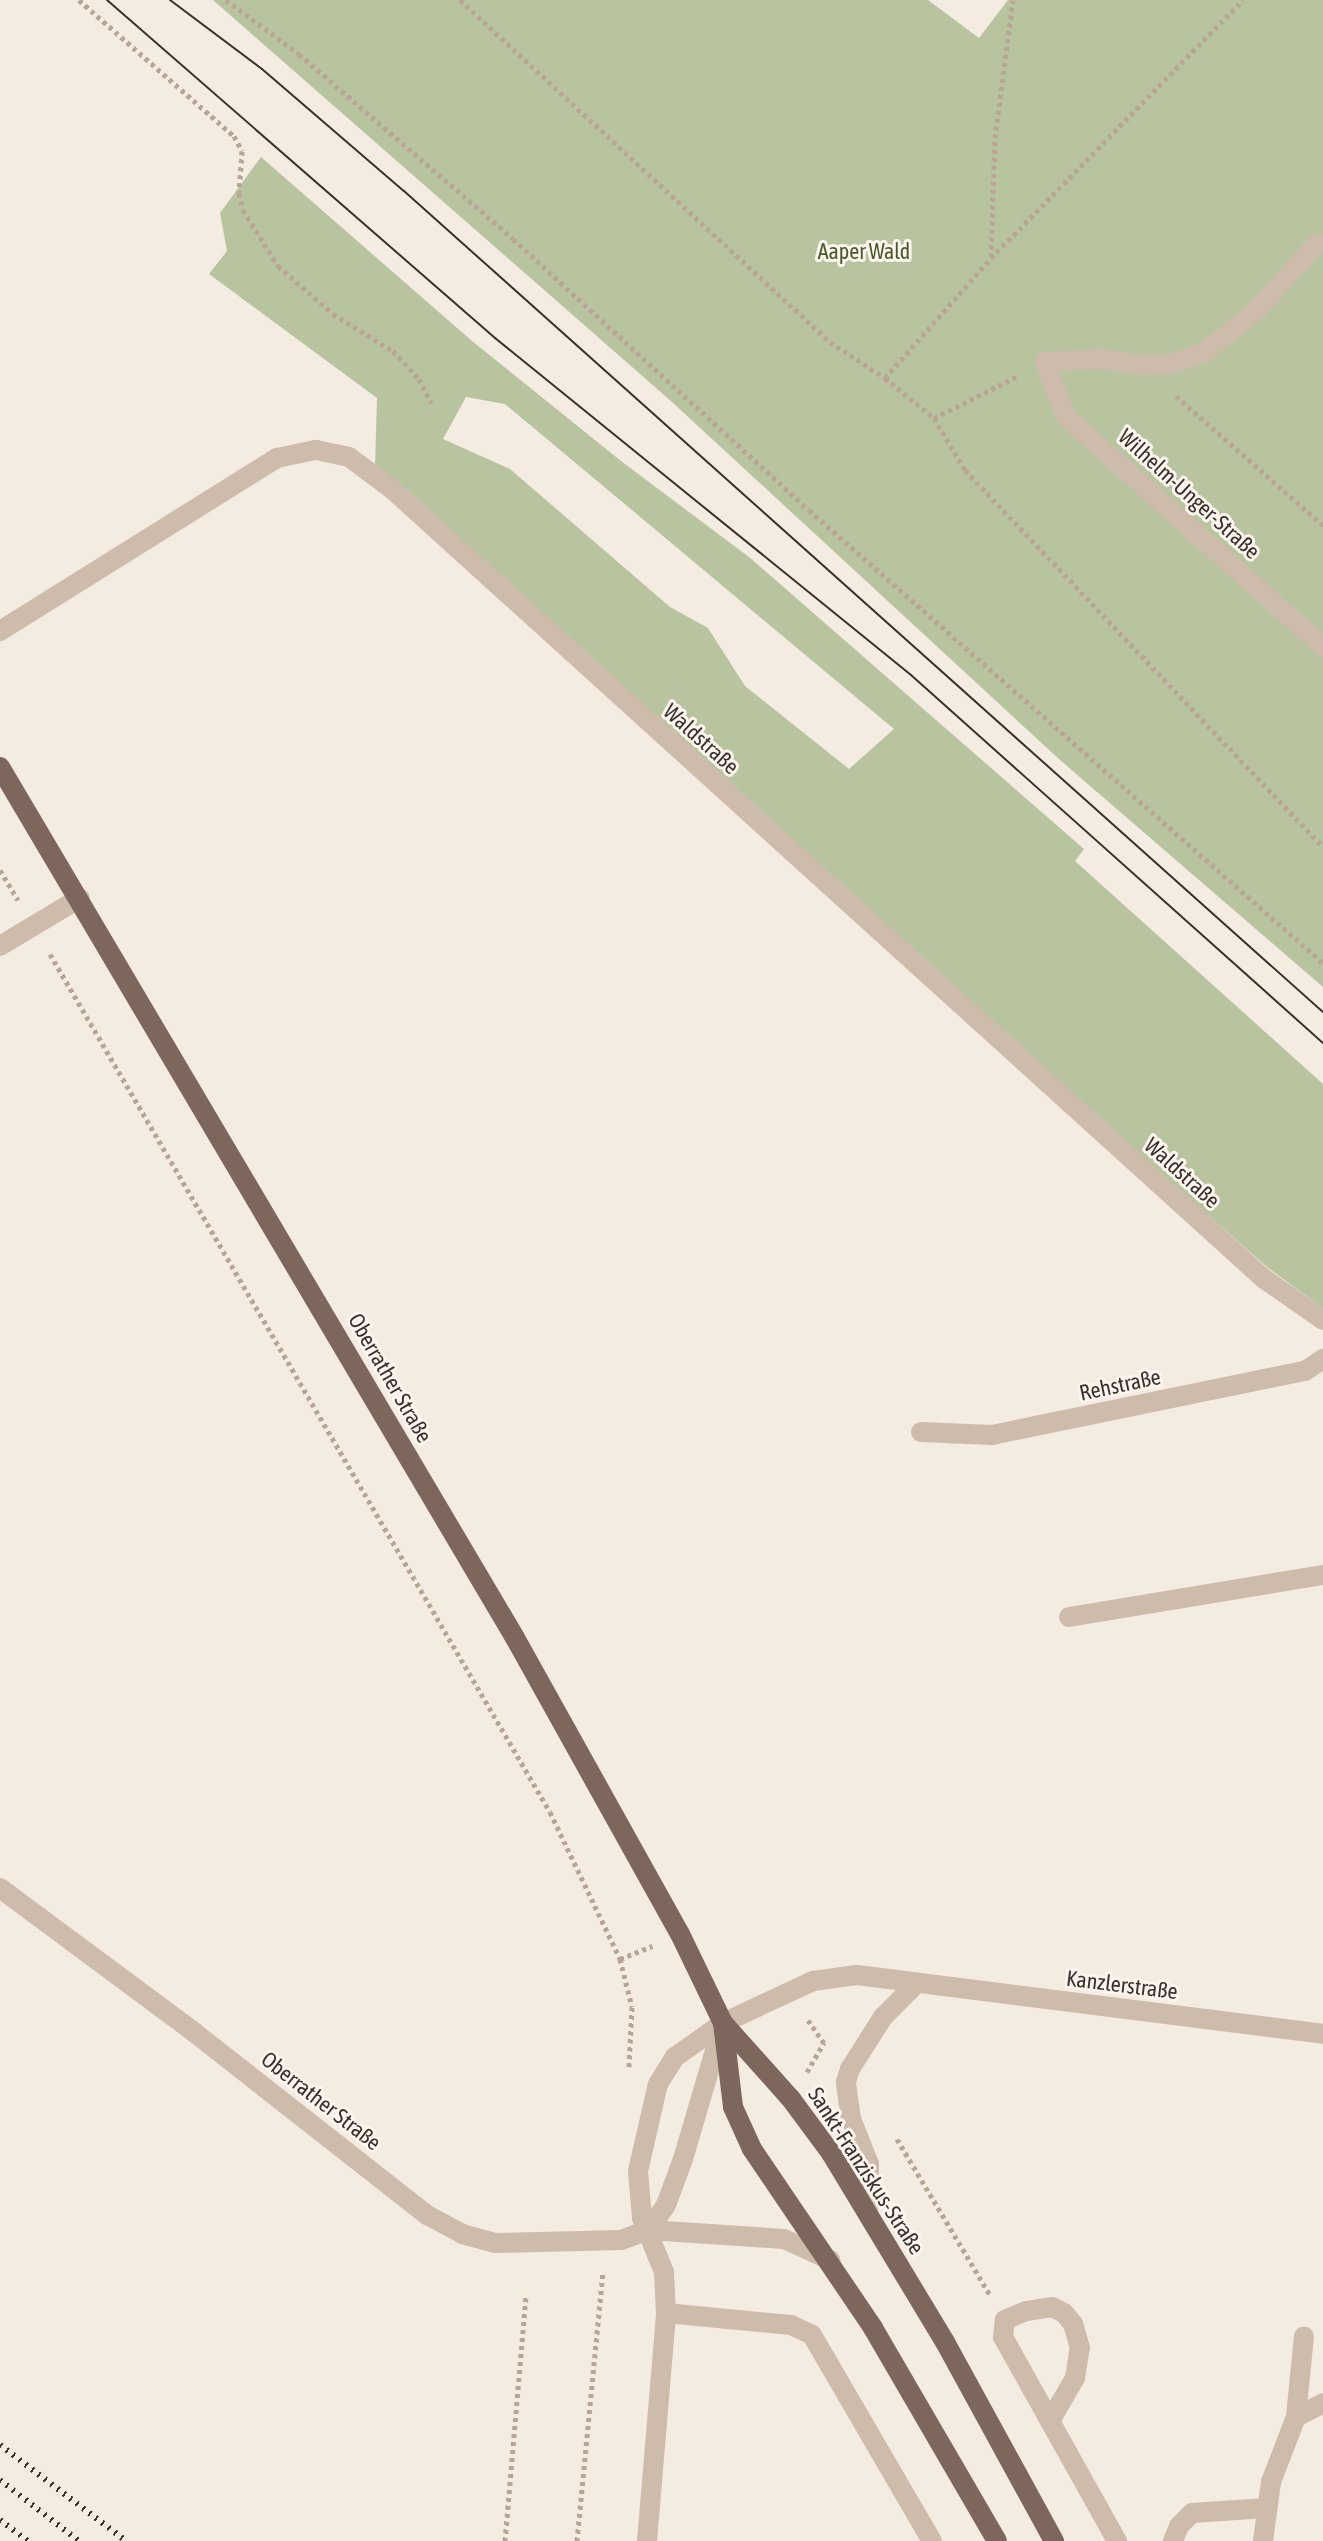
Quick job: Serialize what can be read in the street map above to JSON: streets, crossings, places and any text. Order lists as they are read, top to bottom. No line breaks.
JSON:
{"streets":{"main road":["Oberrather Straße","Sankt-Franziskus-Straße"],"street":["Wilhelm-Unger-Straße","Waldstraße","Rehstraße","Kanzlerstraße"]},"crossings":[["Oberrather Straße","Kanzlerstraße"],["Oberrather Straße","Sankt-Franziskus-Straße"],["Kanzlerstraße","Sankt-Franziskus-Straße"]],"parks":["Aaper Wald"]}
